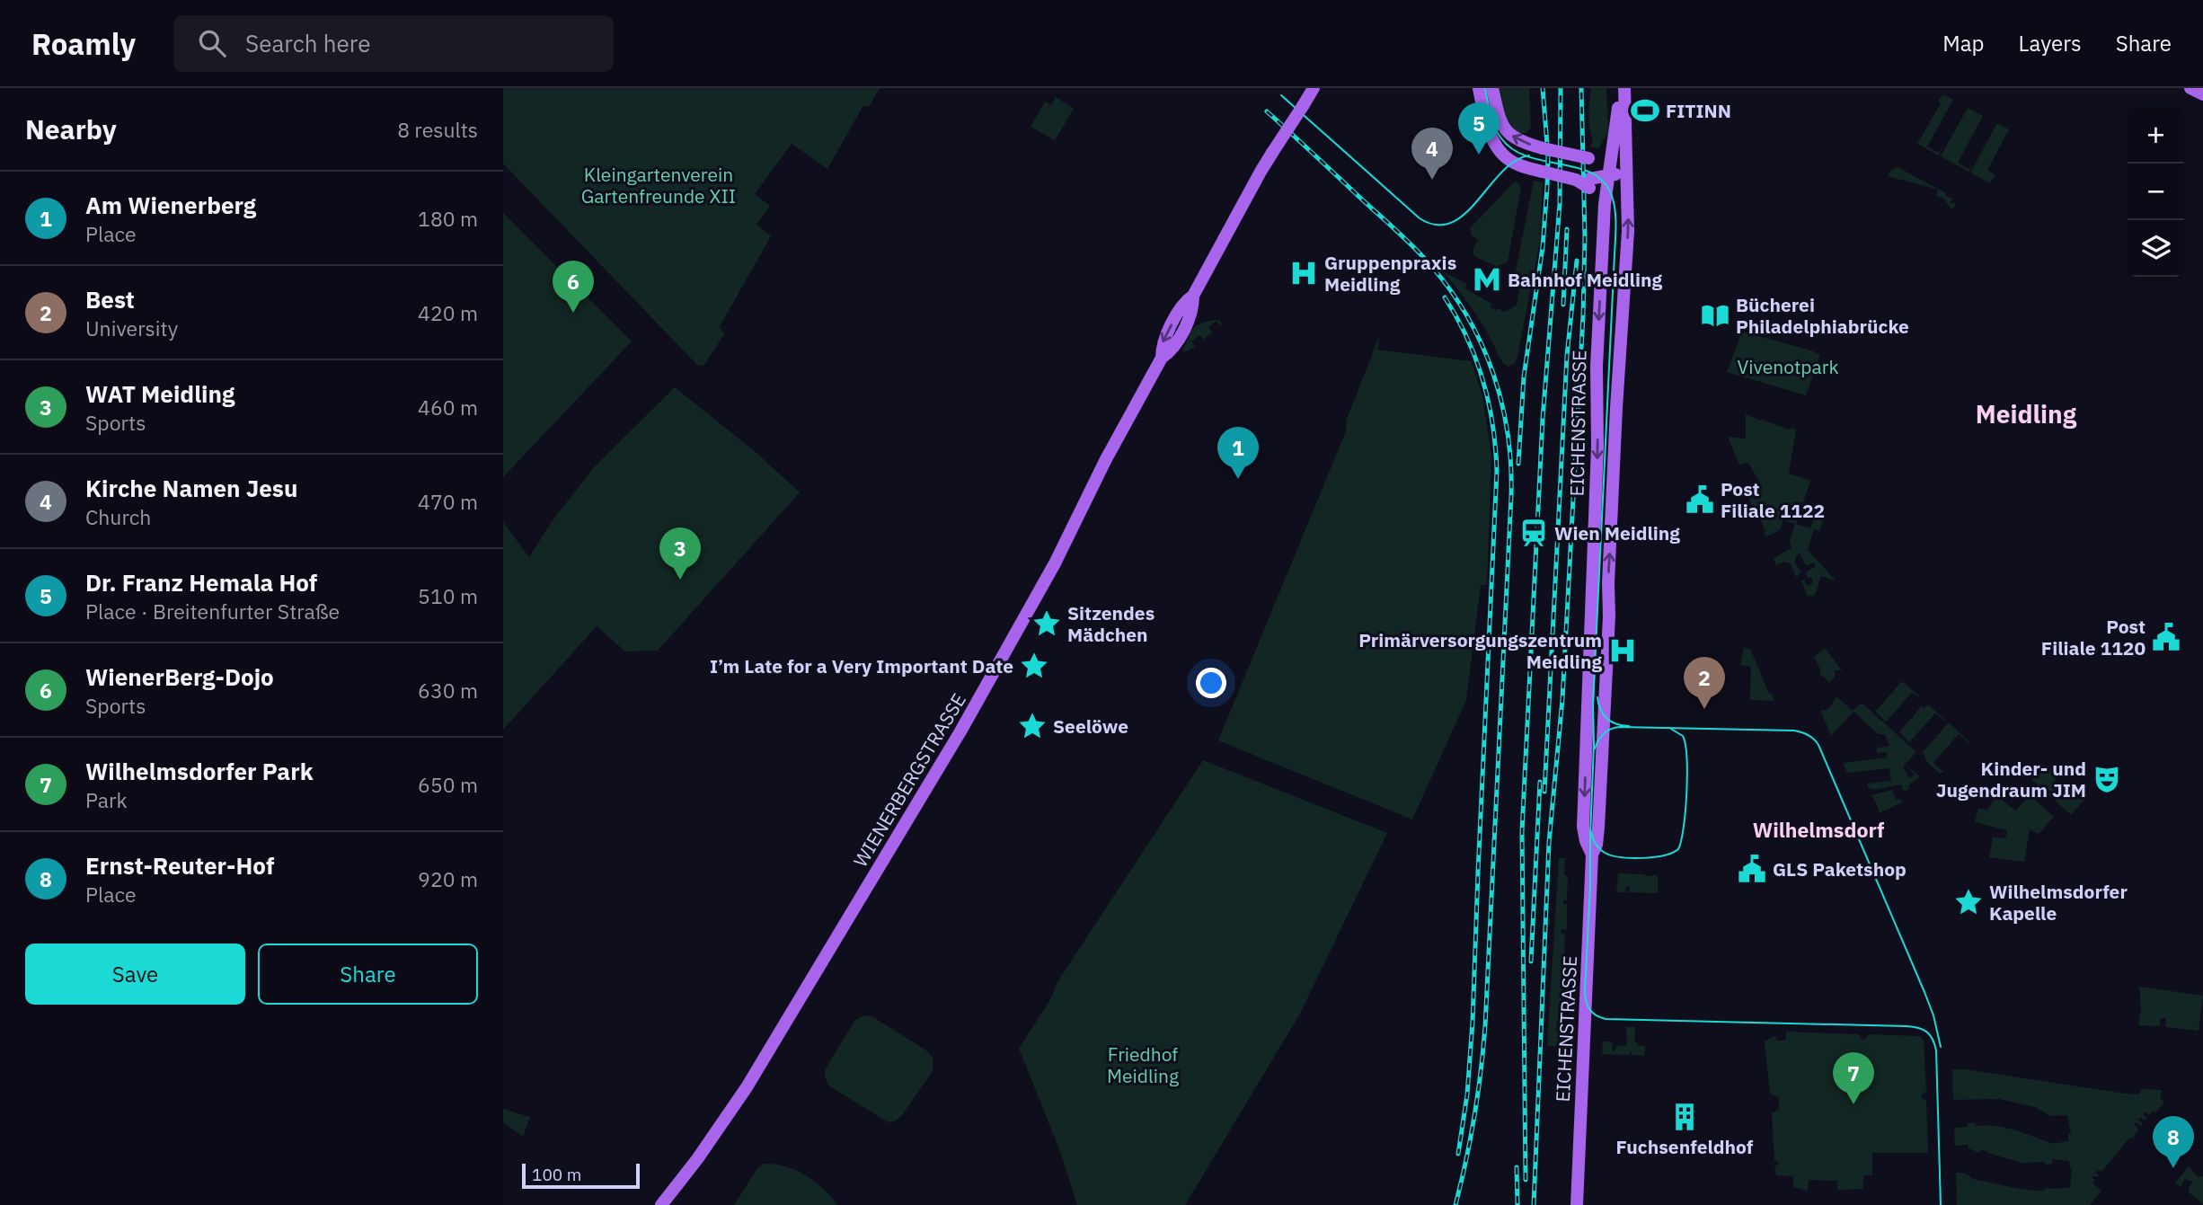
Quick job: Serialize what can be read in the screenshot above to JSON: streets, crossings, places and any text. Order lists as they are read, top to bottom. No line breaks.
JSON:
{"streets":{"main road":["EICHENSTRASSE","WIENERBERGSTRASSE"]},"districts":["Meidling","Wilhelmsdorf"],"parks":["Kleingartenverein Gartenfreunde XII","Vivenotpark","Friedhof Meidling"],"places":{"sports":["FITINN"],"hospital":["Gruppenpraxis Meidling","Primärversorgungszentrum Meidling"],"metro station":["Bahnhof Meidling"],"library":["Bücherei Philadelphiabrücke"],"public building":["Post Filiale 1122","Post Filiale 1120","GLS Paketshop"],"station":["Wien Meidling"],"place":["Sitzendes Mädchen","I’m Late for a Very Important Date","Seelöwe","Wilhelmsdorfer Kapelle"],"theatre":["Kinder- und Jugendraum JIM"],"building":["Fuchsenfeldhof"]},"scale_bar":"100 m","page":{"header":"Roamly","search":"Search here","nav":["Map","Layers","Share"],"heading":["Nearby","8 results"],"pins":["5","4","6","1","3","2","7","8"],"map_buttons":["+","−"],"list":[{"mark":"1","name":"Am Wienerberg","note":"Place","value":"180 m"},{"mark":"2","name":"Best","note":"University","value":"420 m"},{"mark":"3","name":"WAT Meidling","note":"Sports","value":"460 m"},{"mark":"4","name":"Kirche Namen Jesu","note":"Church","value":"470 m"},{"mark":"5","name":"Dr. Franz Hemala Hof","note":"Place · Breitenfurter Straße","value":"510 m"},{"mark":"6","name":"WienerBerg-Dojo","note":"Sports","value":"630 m"},{"mark":"7","name":"Wilhelmsdorfer Park","note":"Park","value":"650 m"},{"mark":"8","name":"Ernst-Reuter-Hof","note":"Place","value":"920 m"}],"buttons":["Save","Share"],"scale":"100 m"}}
